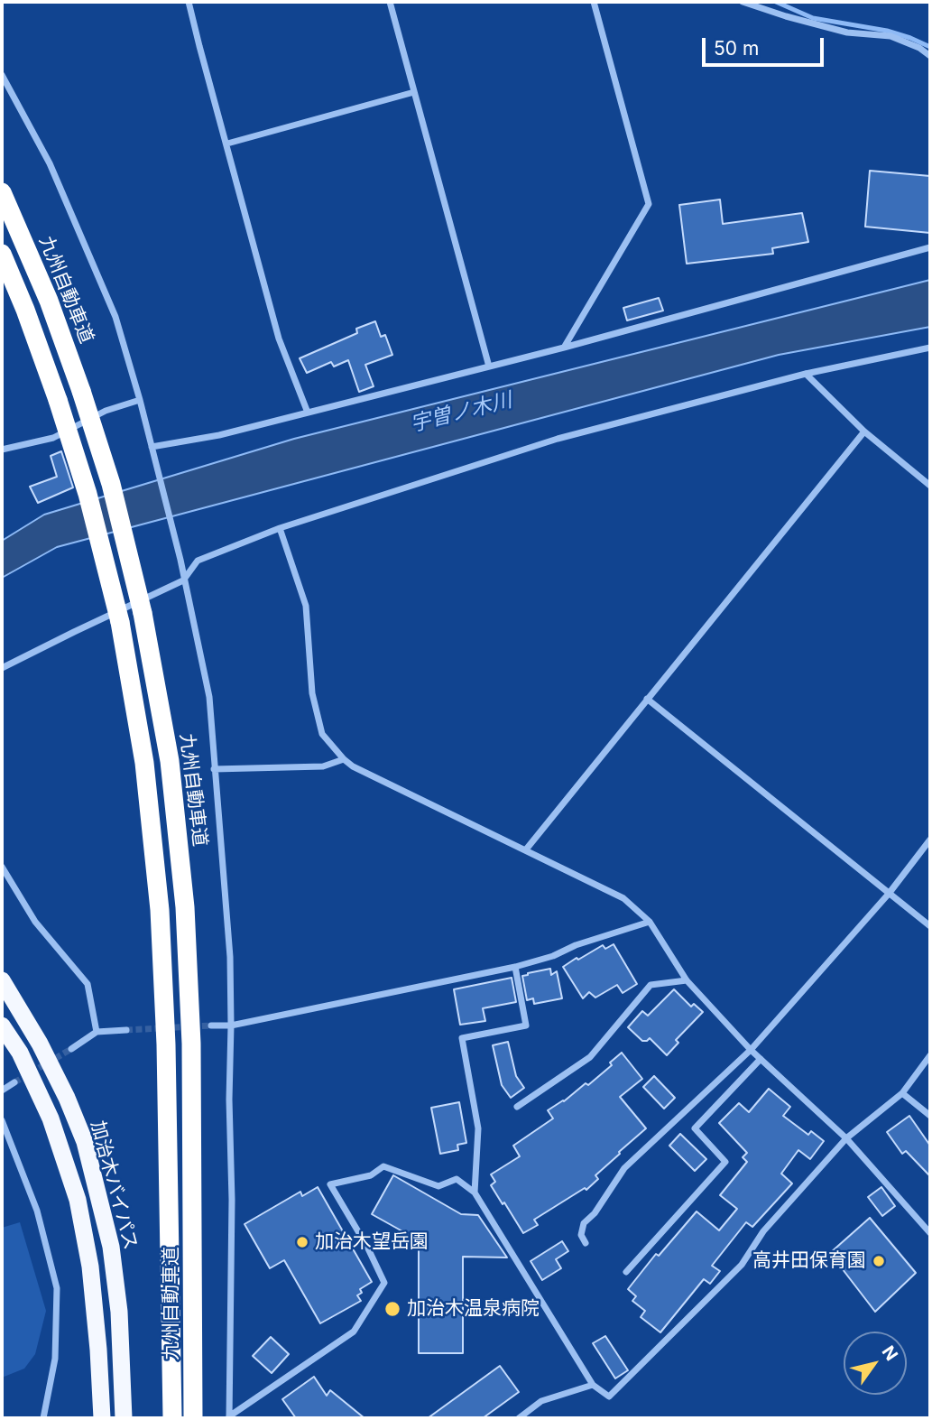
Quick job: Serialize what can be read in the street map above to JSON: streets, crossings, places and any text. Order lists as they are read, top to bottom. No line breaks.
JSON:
{"streets":{"highway":["九州自動車道","加治木バイパス"]},"water":["宇曽ノ木川"],"places":["加治木望岳園","高井田保育園","加治木温泉病院"],"scale_bar":"50 m","north":"top right"}
